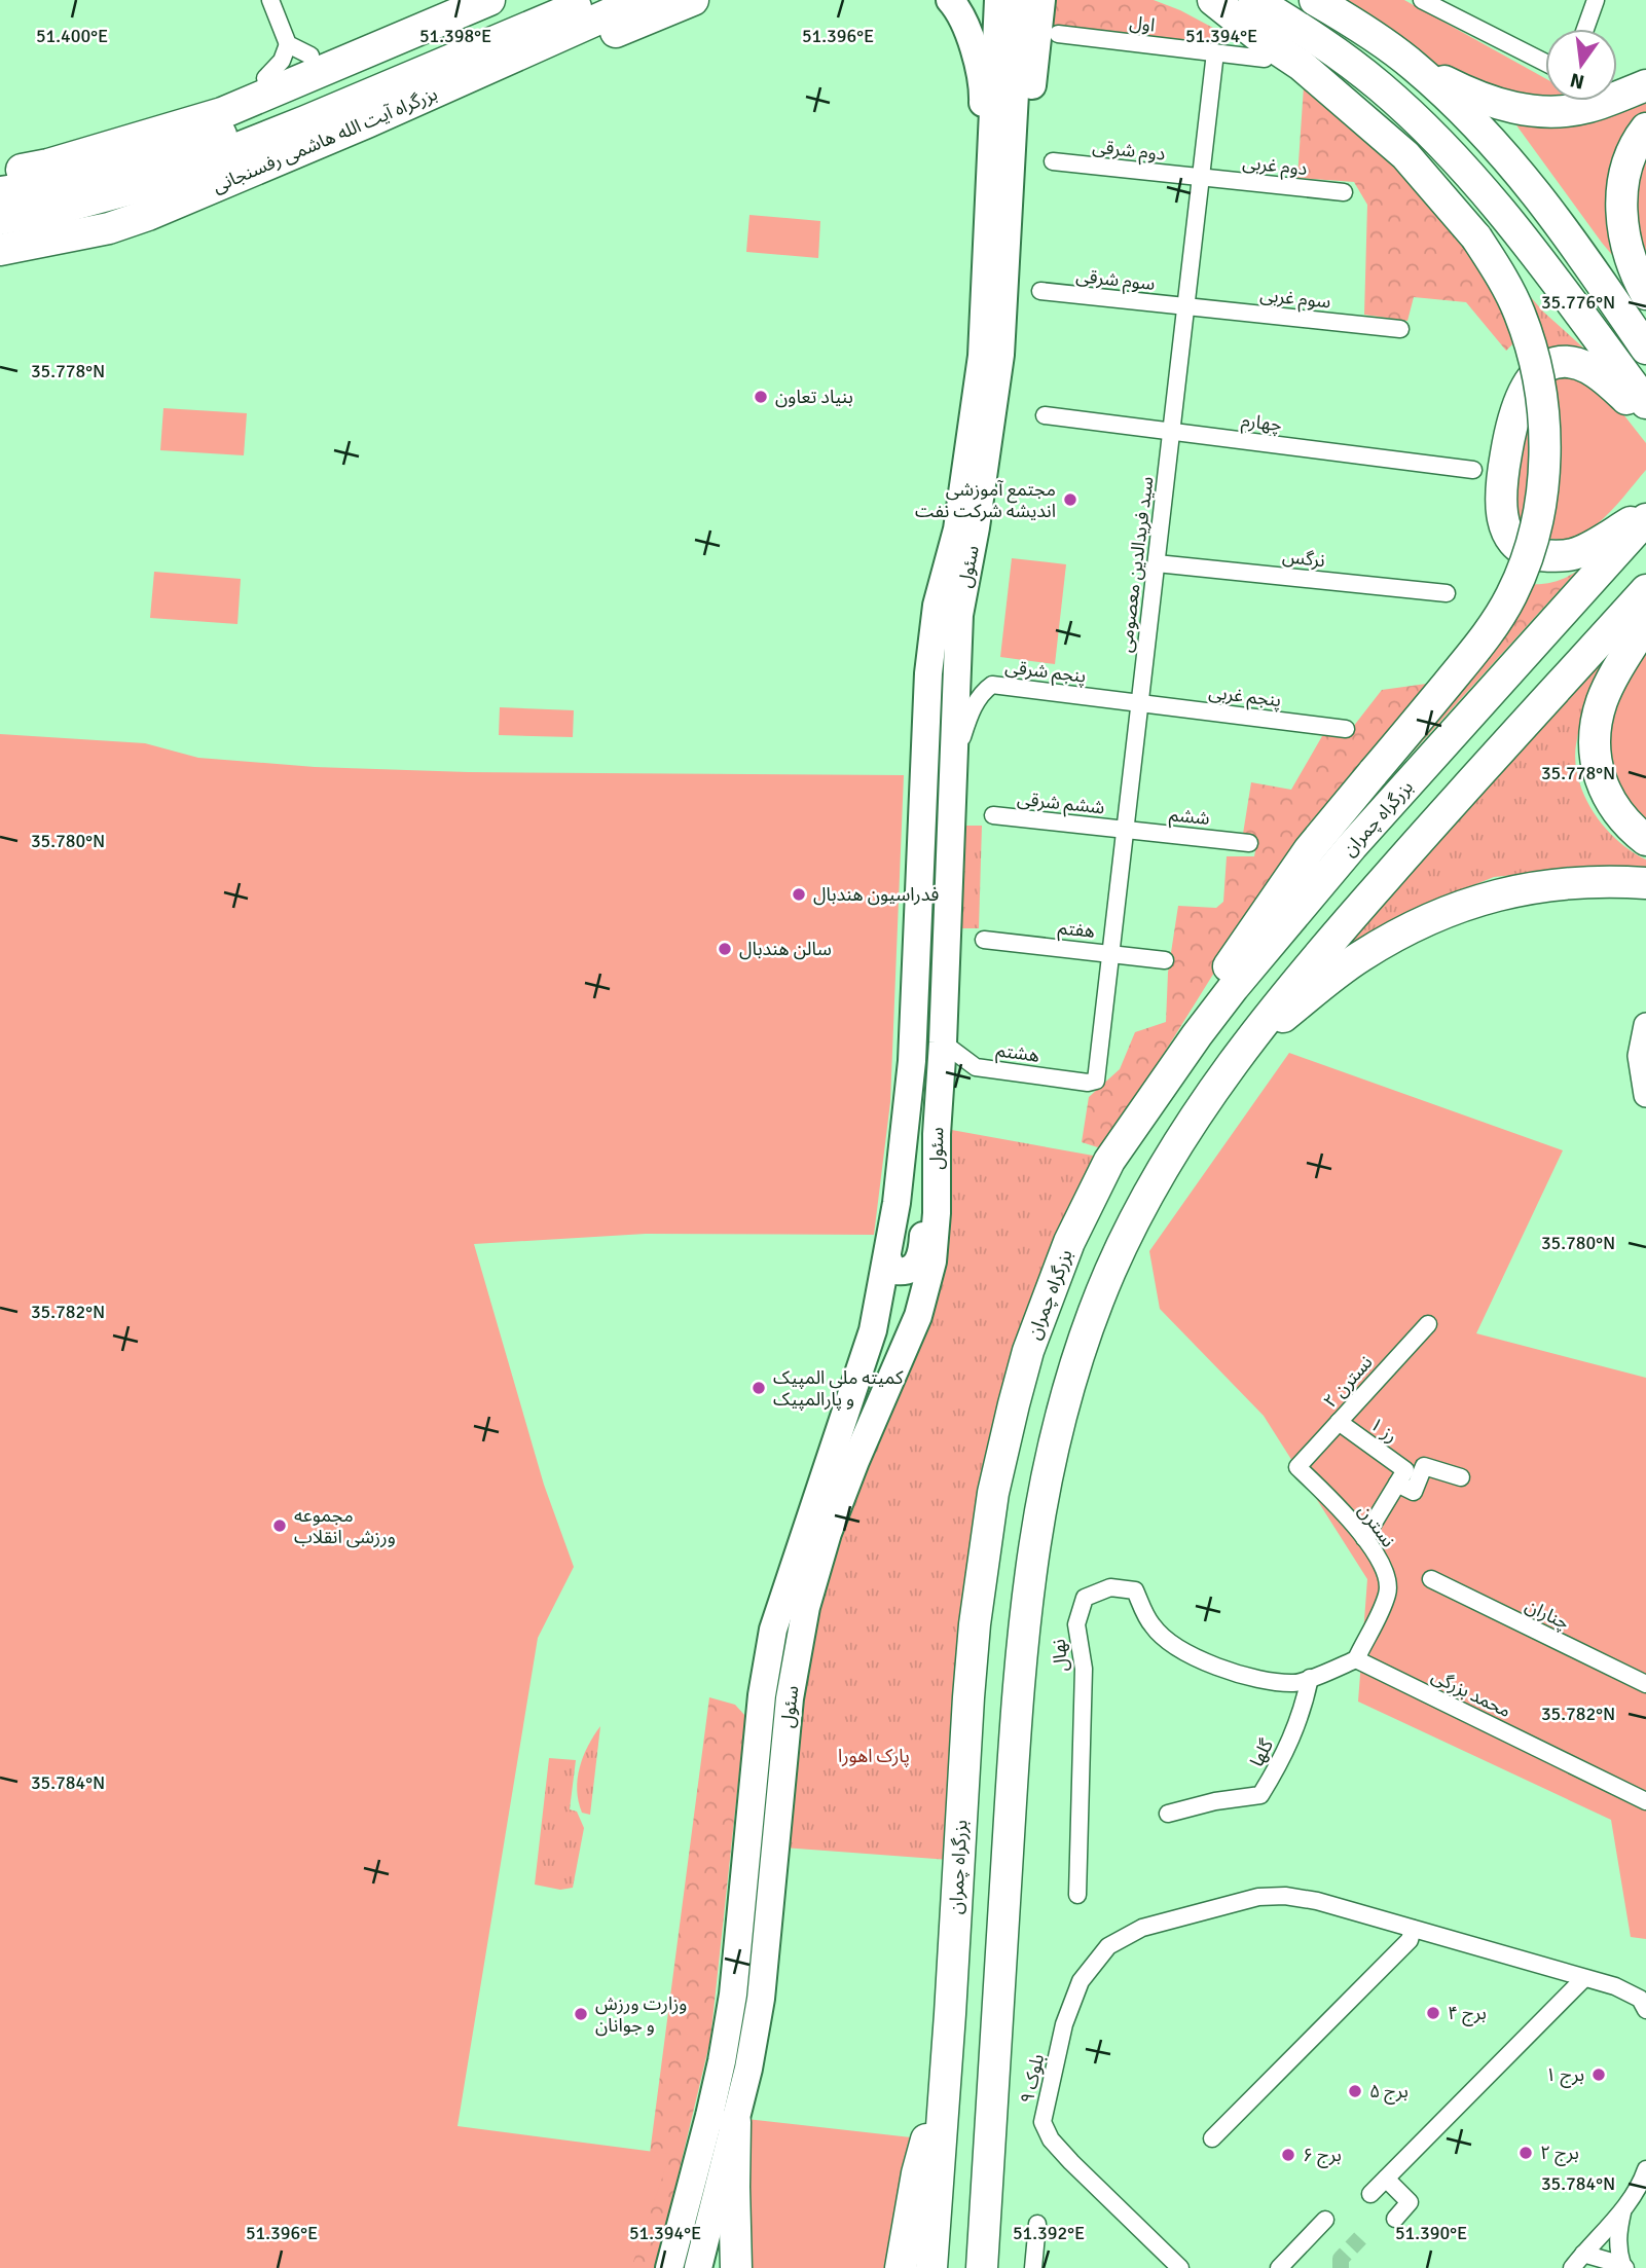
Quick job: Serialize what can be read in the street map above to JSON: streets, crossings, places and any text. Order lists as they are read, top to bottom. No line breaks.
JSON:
{"streets":{"highway":["بزرگراه آیت الله هاشمی رفسنجانی","بزرگراه چمران"],"main road":["سئول"],"street":["اول","دوم شرقی","دوم غربی","سوم شرقی","سوم غربی","چهارم","نرگس","سید فریدالدین معصومی","پنجم شرقی","پنجم غربی","ششم شرقی","ششم","هفتم","هشتم","نسترن ۲","رز ۱","نسترن","چناران","نهال","محمد بزرگی","گلها","بلوک ۹"]},"crossings":[["اول","سید فریدالدین معصومی"],["دوم شرقی","دوم غربی"],["دوم شرقی","سید فریدالدین معصومی"],["دوم غربی","سید فریدالدین معصومی"],["سوم شرقی","سوم غربی"],["سوم شرقی","سید فریدالدین معصومی"],["سوم غربی","سید فریدالدین معصومی"],["چهارم","سید فریدالدین معصومی"],["نرگس","سید فریدالدین معصومی"],["سید فریدالدین معصومی","پنجم شرقی"],["سید فریدالدین معصومی","پنجم غربی"],["سید فریدالدین معصومی","ششم شرقی"],["سید فریدالدین معصومی","ششم"],["سید فریدالدین معصومی","هفتم"],["سید فریدالدین معصومی","هشتم"],["سئول","پنجم شرقی"],["سئول","هشتم"],["پنجم شرقی","پنجم غربی"],["ششم شرقی","ششم"],["نسترن ۲","رز ۱"],["نسترن ۲","نسترن"],["نسترن","نهال"],["نسترن","محمد بزرگی"],["نهال","محمد بزرگی"],["نهال","گلها"]],"parks":["پارک اهورا"],"places":["بنیاد تعاون","مجتمع آموزشی اندیشه شرکت نفت","فدراسیون هندبال","سالن هندبال","کمیته ملی المپیک و پارالمپیک","مجموعه ورزشی انقلاب","برج ۴","وزارت ورزش و جوانان","برج ۱","برج ۵","برج ۲","برج ۶"],"north":"bottom","coordinates":["51.400°E","51.398°E","51.396°E","51.394°E","35.776°N","35.778°N","35.780°N","35.782°N","35.784°N","51.392°E","51.390°E"]}
